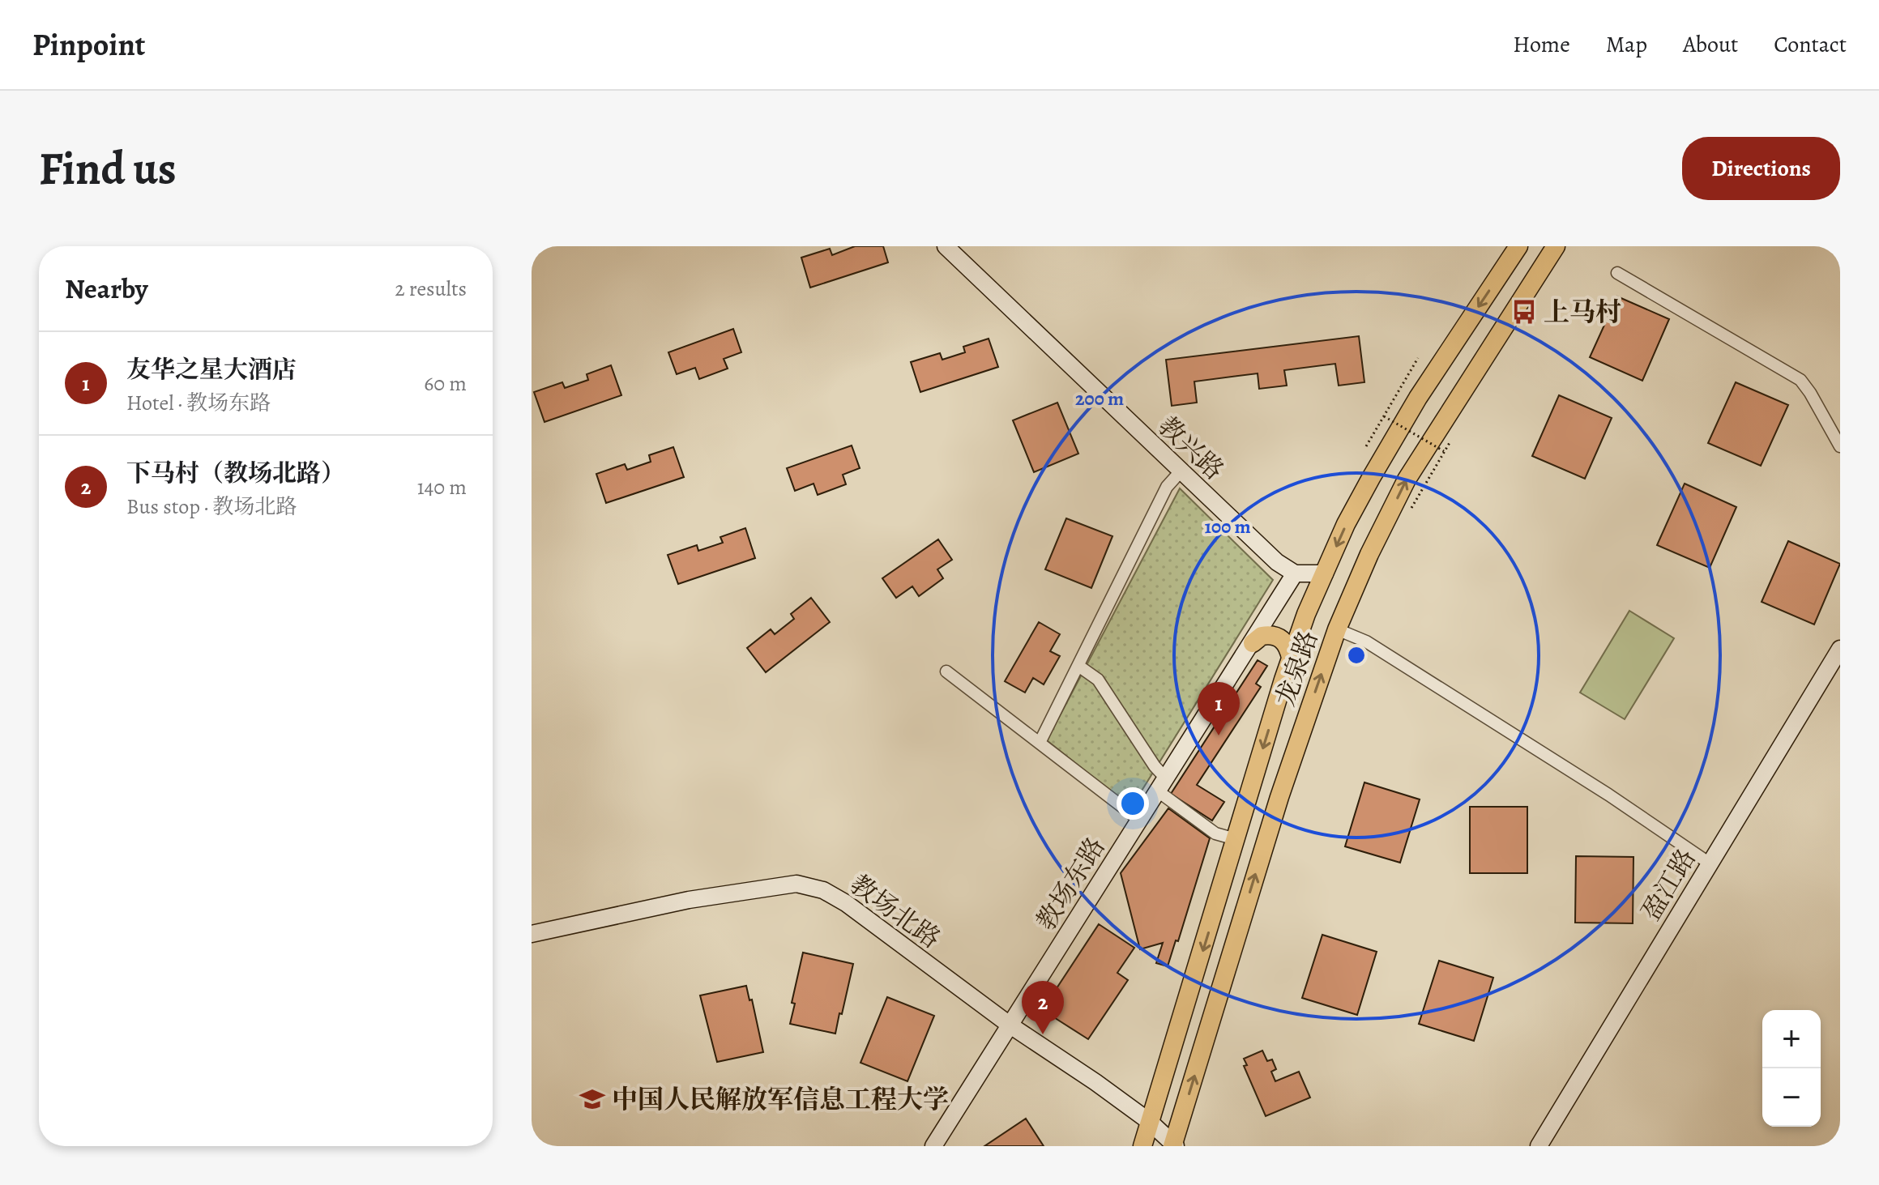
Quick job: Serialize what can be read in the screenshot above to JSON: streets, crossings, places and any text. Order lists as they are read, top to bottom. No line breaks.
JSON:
{"streets":{"main road":["龙泉路"],"street":["教兴路","教场东路","盈江路","教场北路"]},"crossings":[["教兴路","教场东路"],["龙泉路","教场北路"],["教场东路","教场北路"]],"places":{"bus stop":["上马村"],"school or university":["中国人民解放军信息工程大学"]},"page":{"header":"Pinpoint","nav":["Home","Map","About","Contact"],"buttons":"Directions","title":"Find us","heading":["Nearby","2 results"],"list":[{"mark":"1","name":"友华之星大酒店","note":"Hotel · 教场东路","value":"60 m"},{"mark":"2","name":"下马村（教场北路）","note":"Bus stop · 教场北路","value":"140 m"}],"pins":["1","2"],"map_buttons":["+","−"]},"rings":["200 m","100 m"]}
